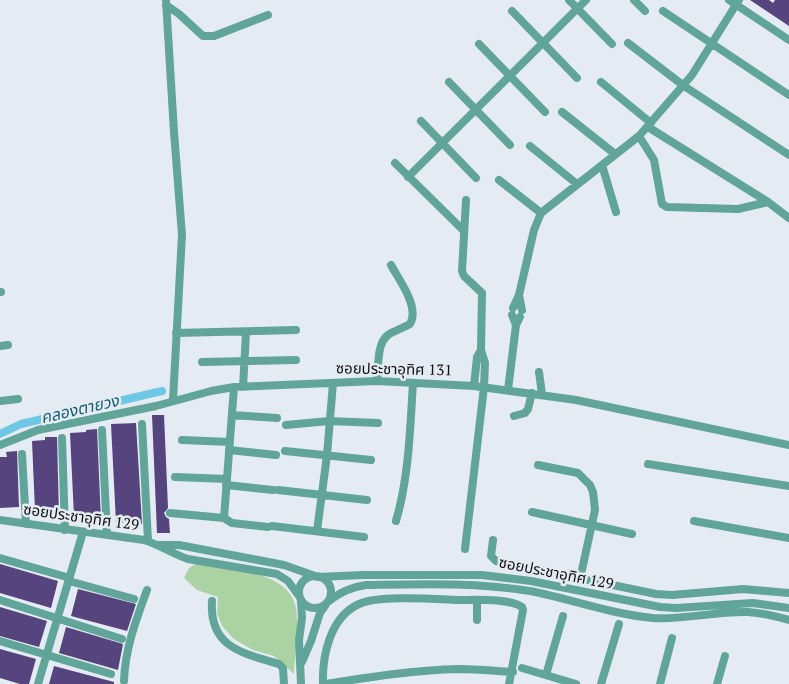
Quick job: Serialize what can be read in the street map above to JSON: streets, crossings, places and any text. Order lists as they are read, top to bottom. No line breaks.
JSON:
{"streets":{"street":["ซอยประชาอุทิศ 131","ซอยประชาอุทิศ 129"]},"water":["คลองตายวง"]}
